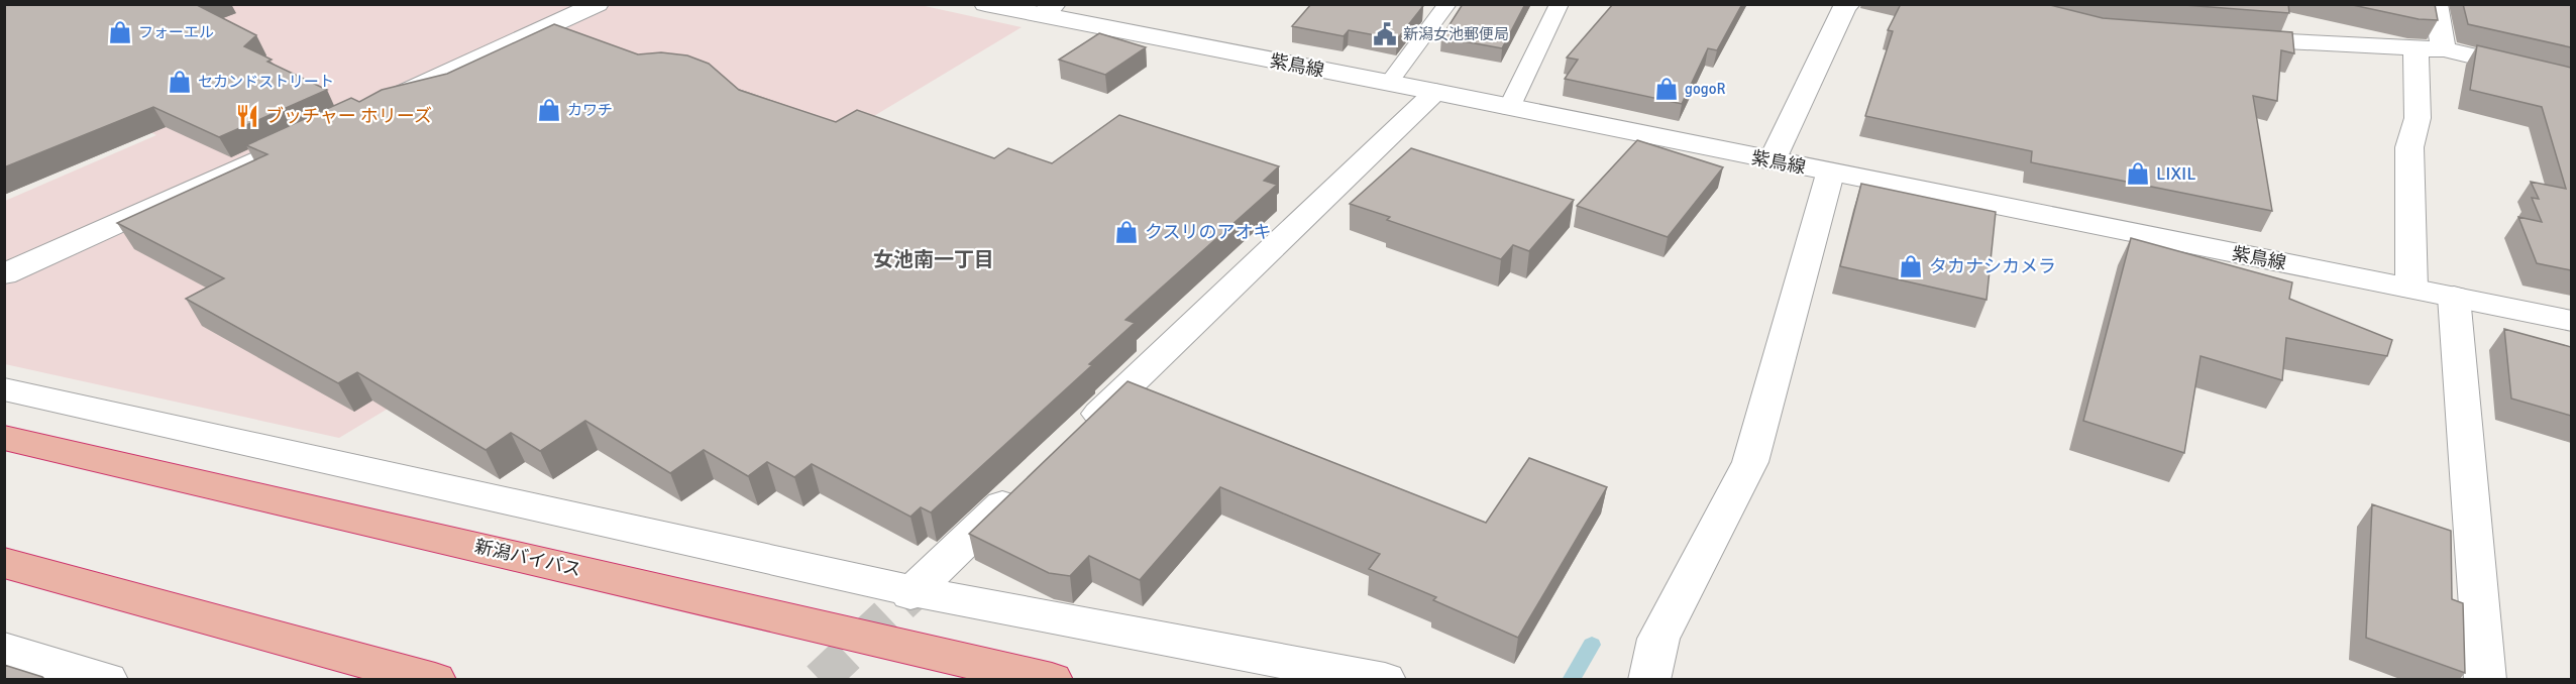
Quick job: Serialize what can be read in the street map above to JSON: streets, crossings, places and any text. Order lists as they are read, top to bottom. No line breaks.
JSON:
{"streets":{"highway":["新潟バイパス"],"street":["紫鳥線"]},"districts":["女池南一丁目"],"places":{"shop":["フォーエル","セカンドストリート","gogoR","カワチ","LIXIL","クスリのアオキ","タカナシカメラ"],"public building":["新潟女池郵便局"],"restaurant":["ブッチャー ホリーズ"]}}
